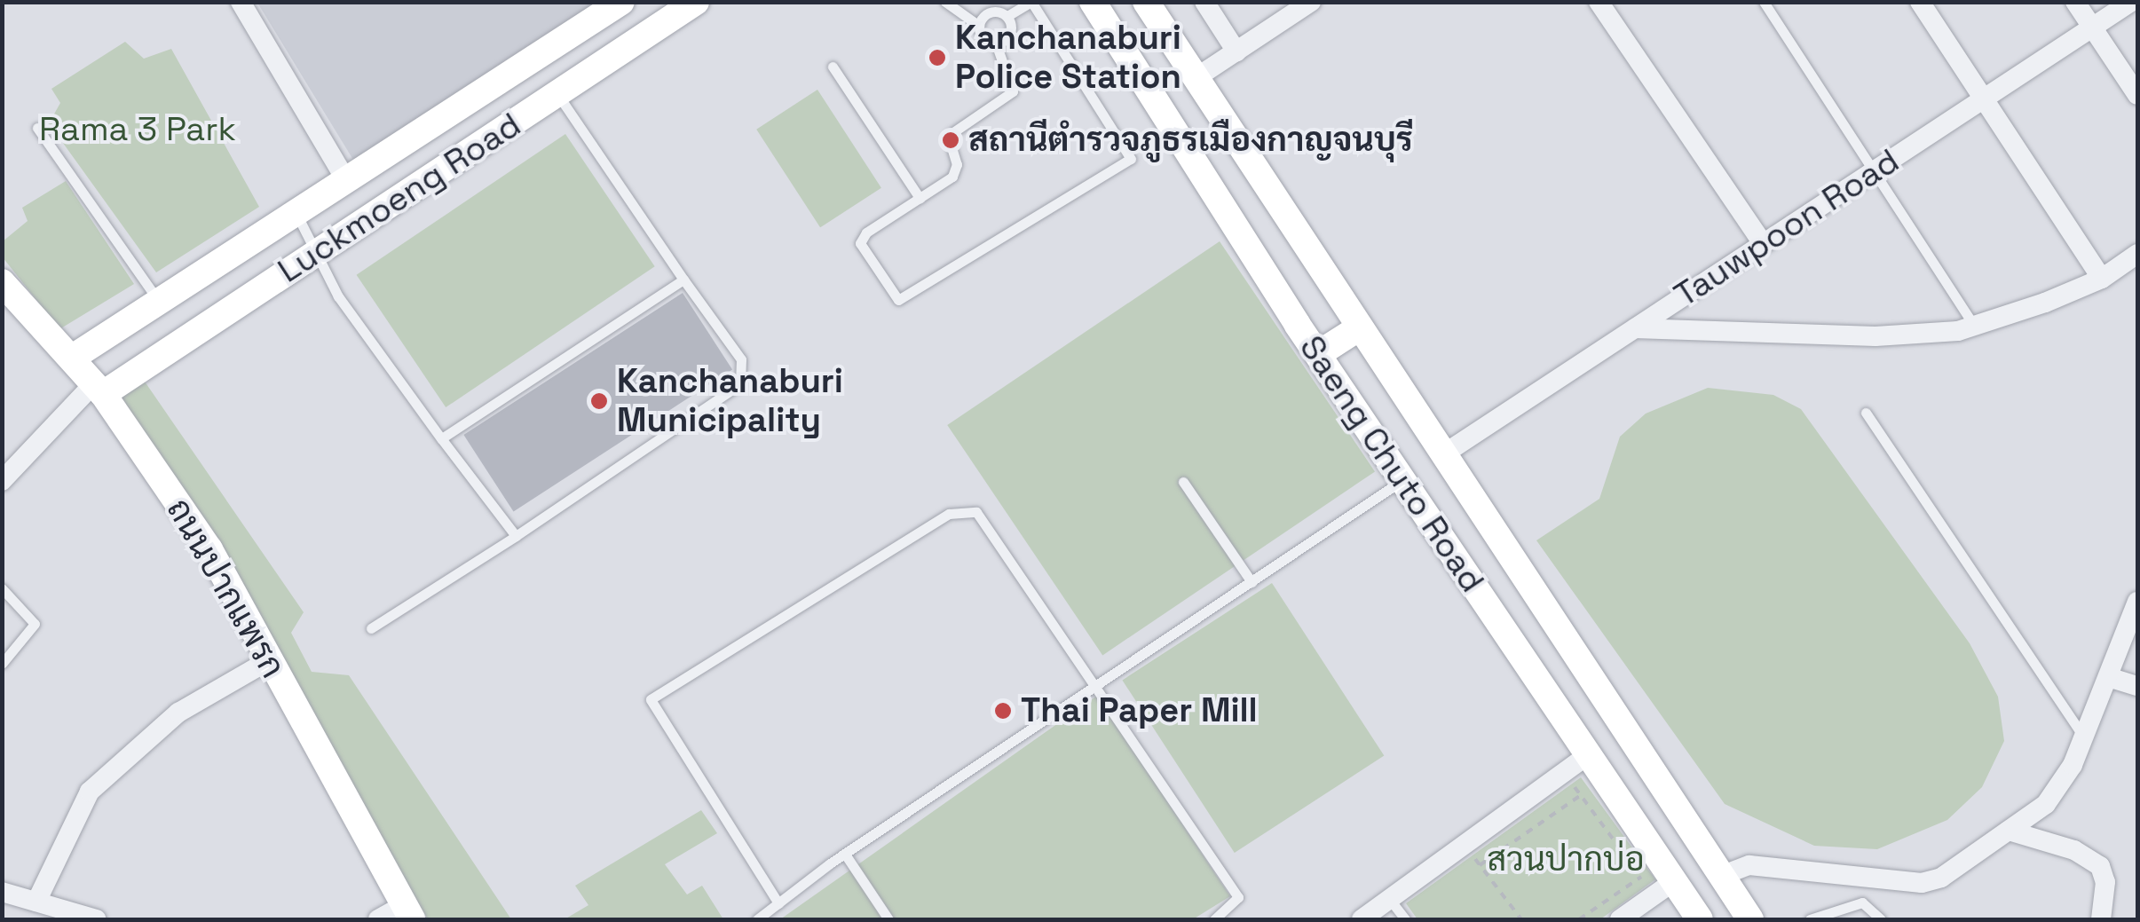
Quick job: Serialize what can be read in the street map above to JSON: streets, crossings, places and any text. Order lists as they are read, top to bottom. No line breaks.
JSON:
{"streets":{"main road":["Luckmoeng Road","Saeng Chuto Road","ถนนปากแพรก"],"street":["Tauwpoon Road"]},"crossings":[["Luckmoeng Road","ถนนปากแพรก"],["Tauwpoon Road","Saeng Chuto Road"]],"parks":["Rama 3 Park","สวนปากบ่อ"],"places":["Kanchanaburi Police Station","สถานีตำรวจภูธรเมืองกาญจนบุรี","Kanchanaburi Municipality","Thai Paper Mill"]}
